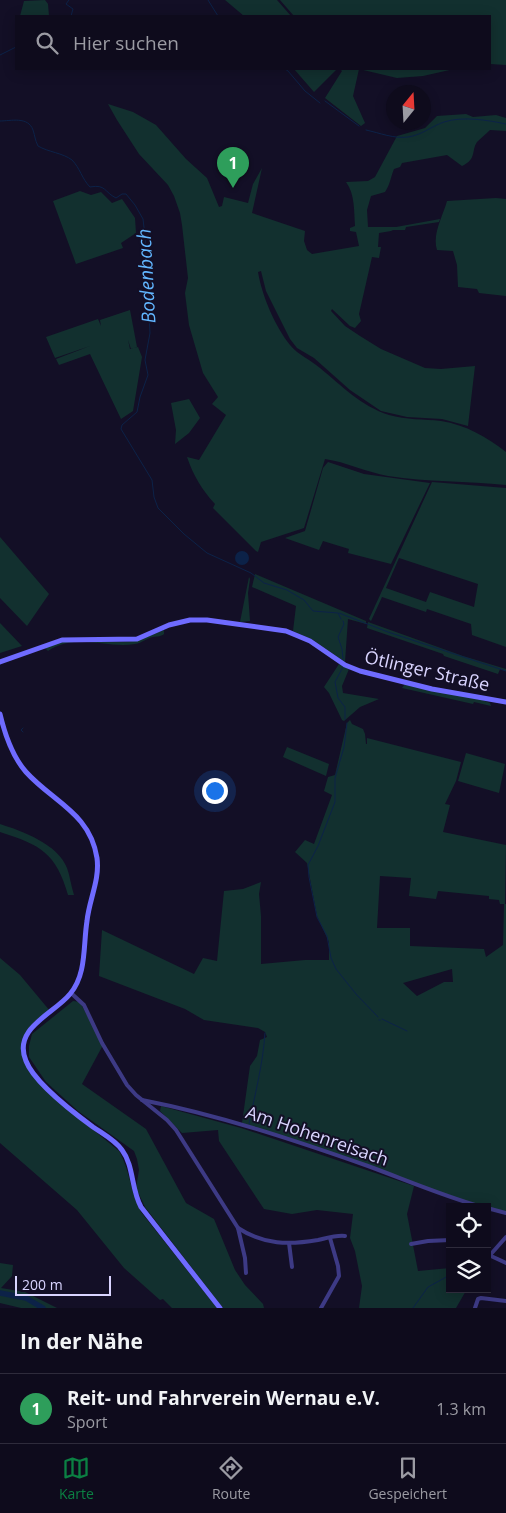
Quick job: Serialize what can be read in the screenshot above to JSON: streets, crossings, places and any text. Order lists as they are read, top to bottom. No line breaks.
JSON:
{"streets":{"main road":["Ötlinger Straße"],"street":["Am Hohenreisach"]},"water":["Bodenbach"],"scale_bar":"200 m","north":"top","page":{"search":"Hier suchen","pins":"1","scale":"200 m","heading":"In der Nähe","list":[{"mark":"1","name":"Reit- und Fahrverein Wernau e.V.","note":"Sport","value":"1.3 km"}],"nav":["Karte","Route","Gespeichert"]}}
